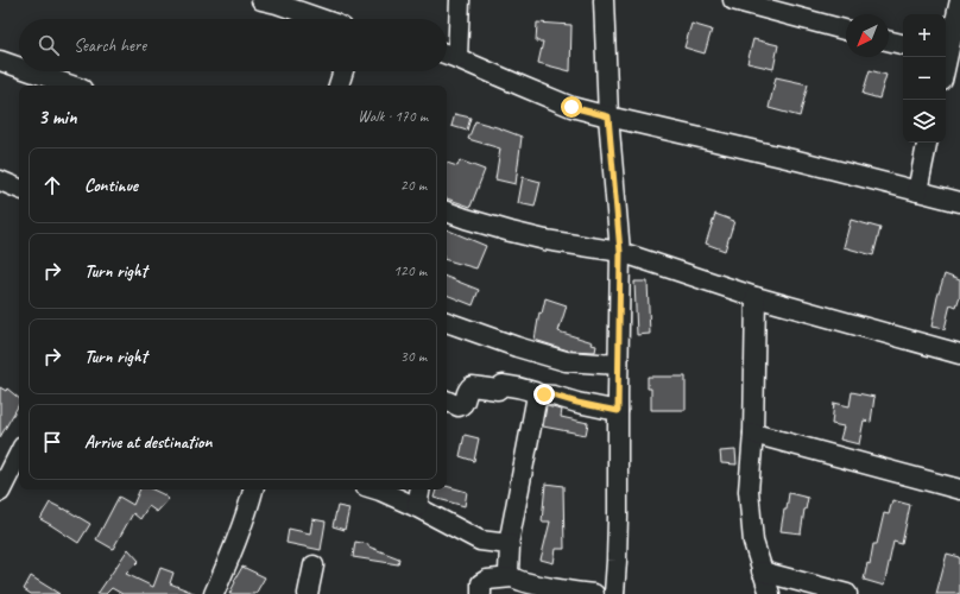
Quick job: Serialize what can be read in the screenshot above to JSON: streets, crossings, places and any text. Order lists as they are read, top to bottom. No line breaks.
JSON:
{"north":"bottom left","page":{"map_buttons":["+","−"],"search":"Search here","heading":["3 min","Walk · 170 m"],"list":[["Continue","20 m"],["Turn right","120 m"],["Turn right","30 m"],"Arrive at destination"]}}
